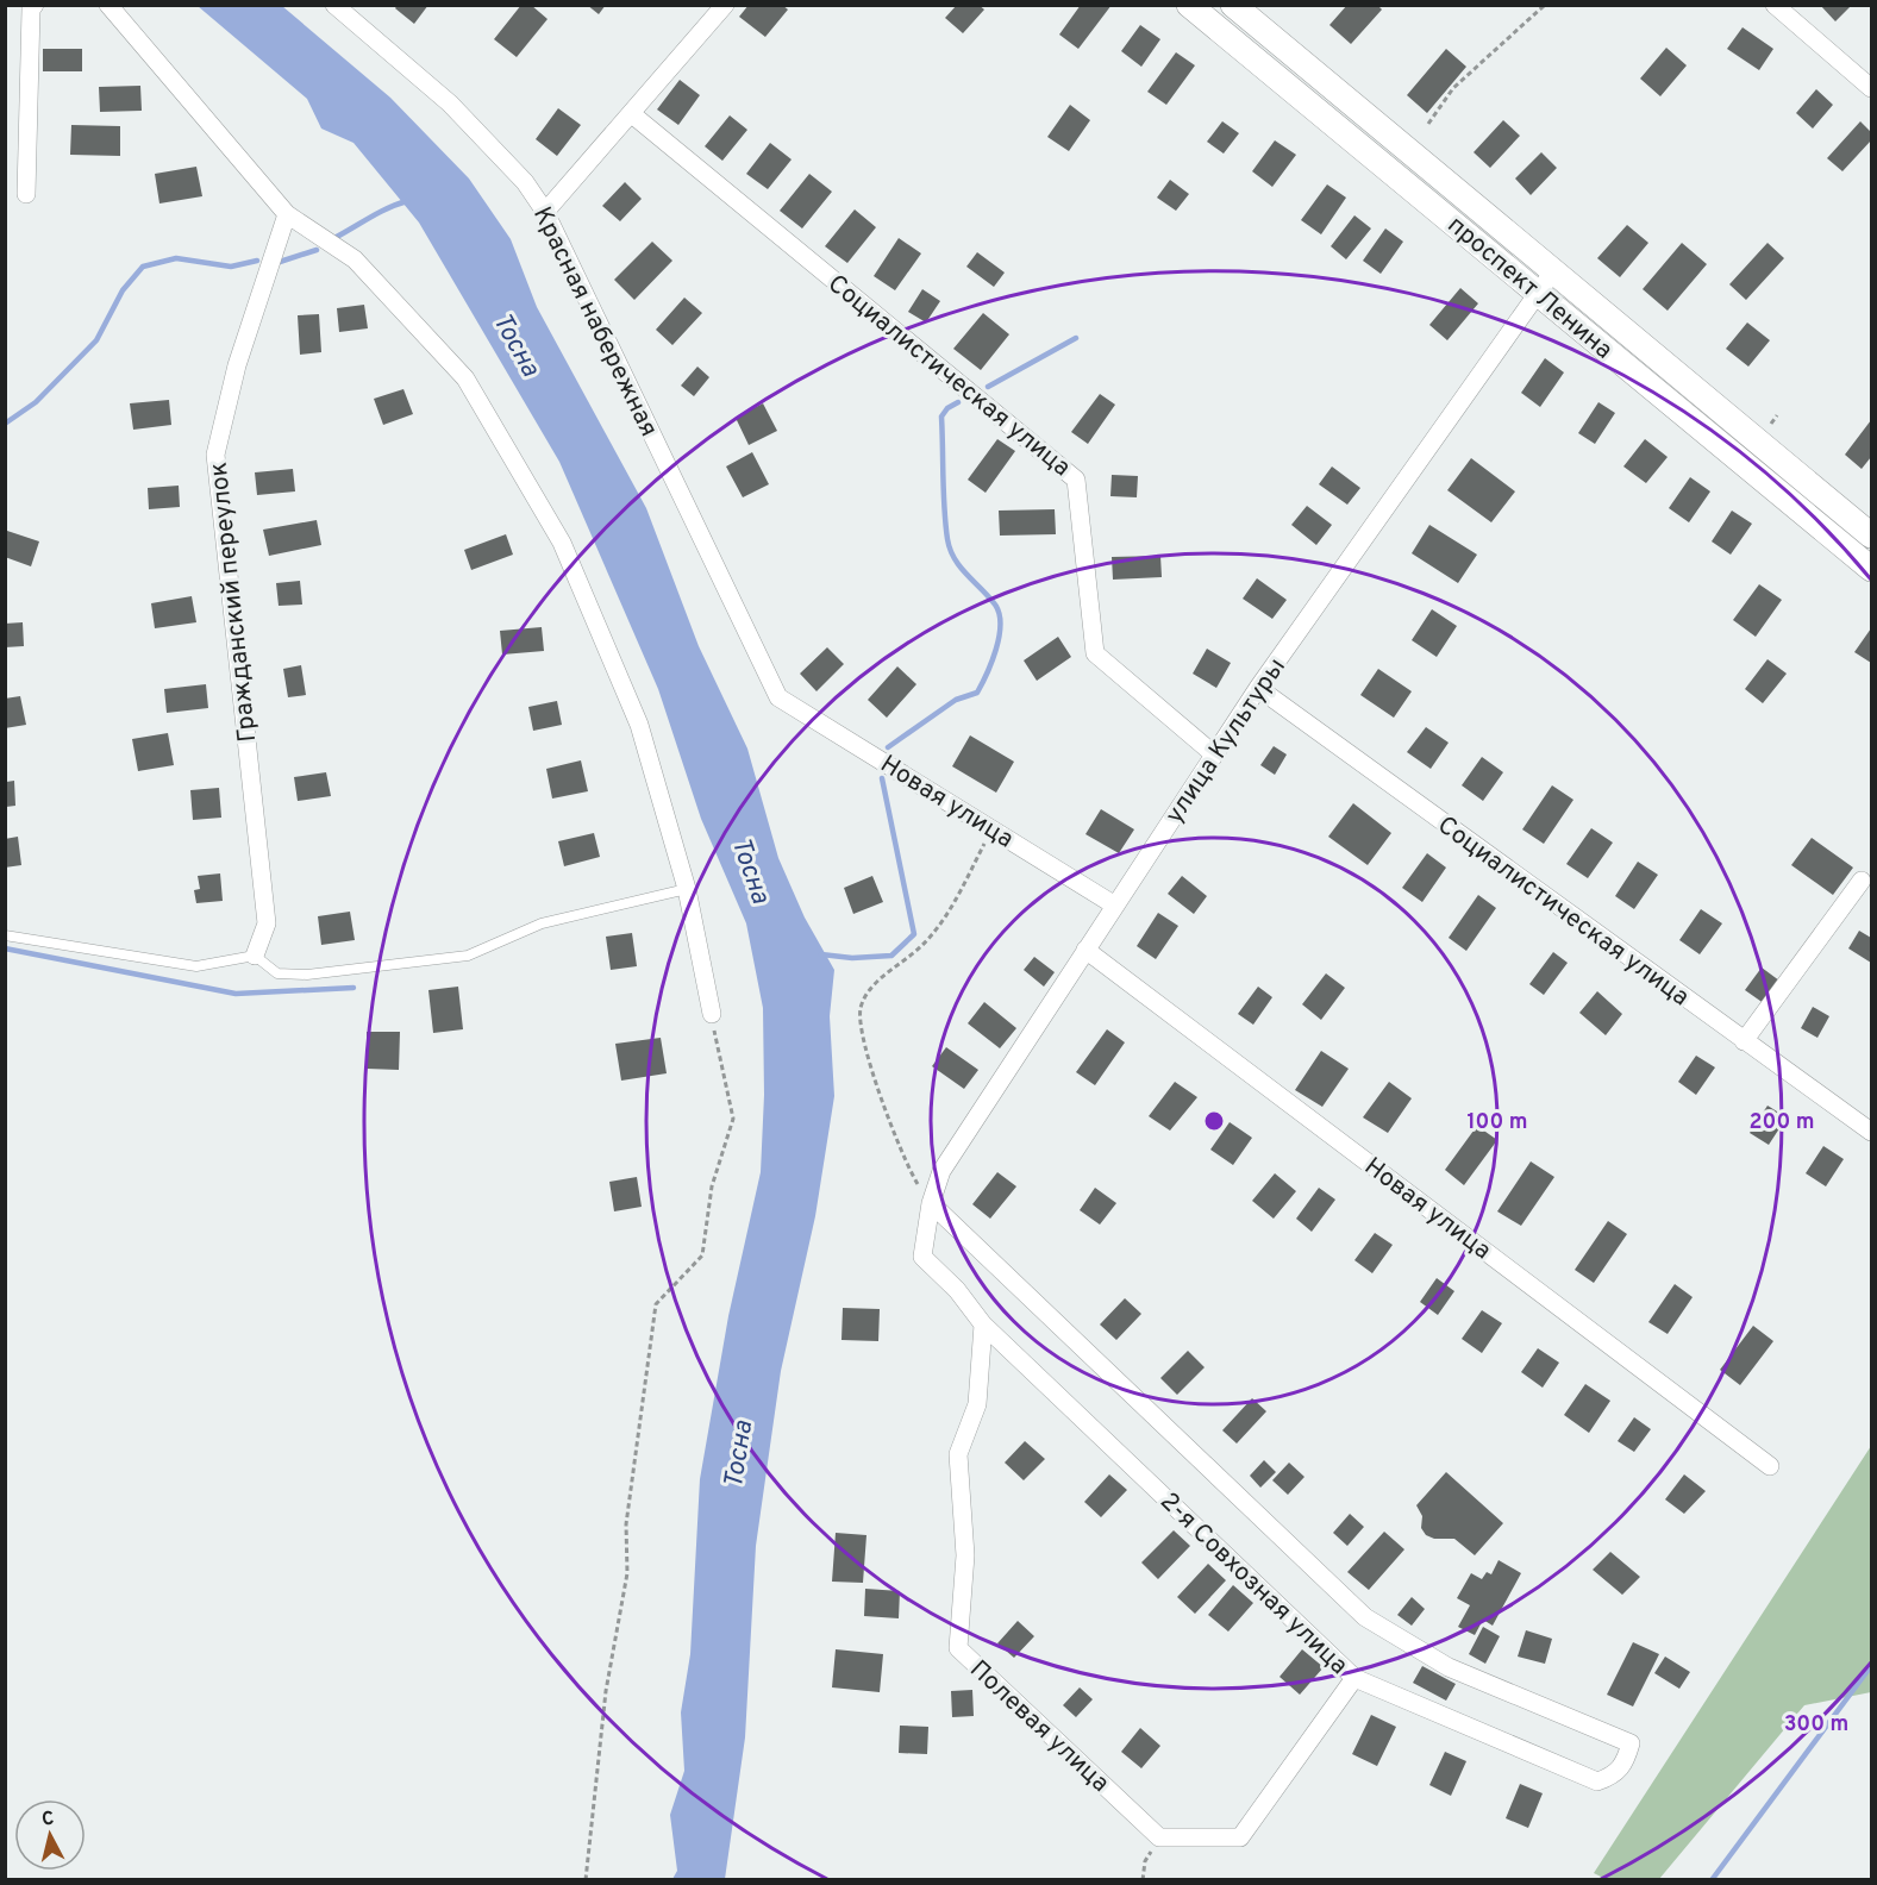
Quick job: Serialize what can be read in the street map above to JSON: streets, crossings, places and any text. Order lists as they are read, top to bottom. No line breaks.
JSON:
{"streets":{"main road":["проспект Ленина"],"street":["Красная набережная","Социалистическая улица","Гражданский переулок","улица Культуры","Новая улица","2-я Совхозная улица","Полевая улица"]},"crossings":[["проспект Ленина","улица Культуры"],["Красная набережная","Новая улица"],["Социалистическая улица","улица Культуры"],["улица Культуры","Новая улица"],["улица Культуры","2-я Совхозная улица"],["2-я Совхозная улица","Полевая улица"]],"water":["Тосна"],"north":"top","rings":["100 m","200 m","300 m"]}
